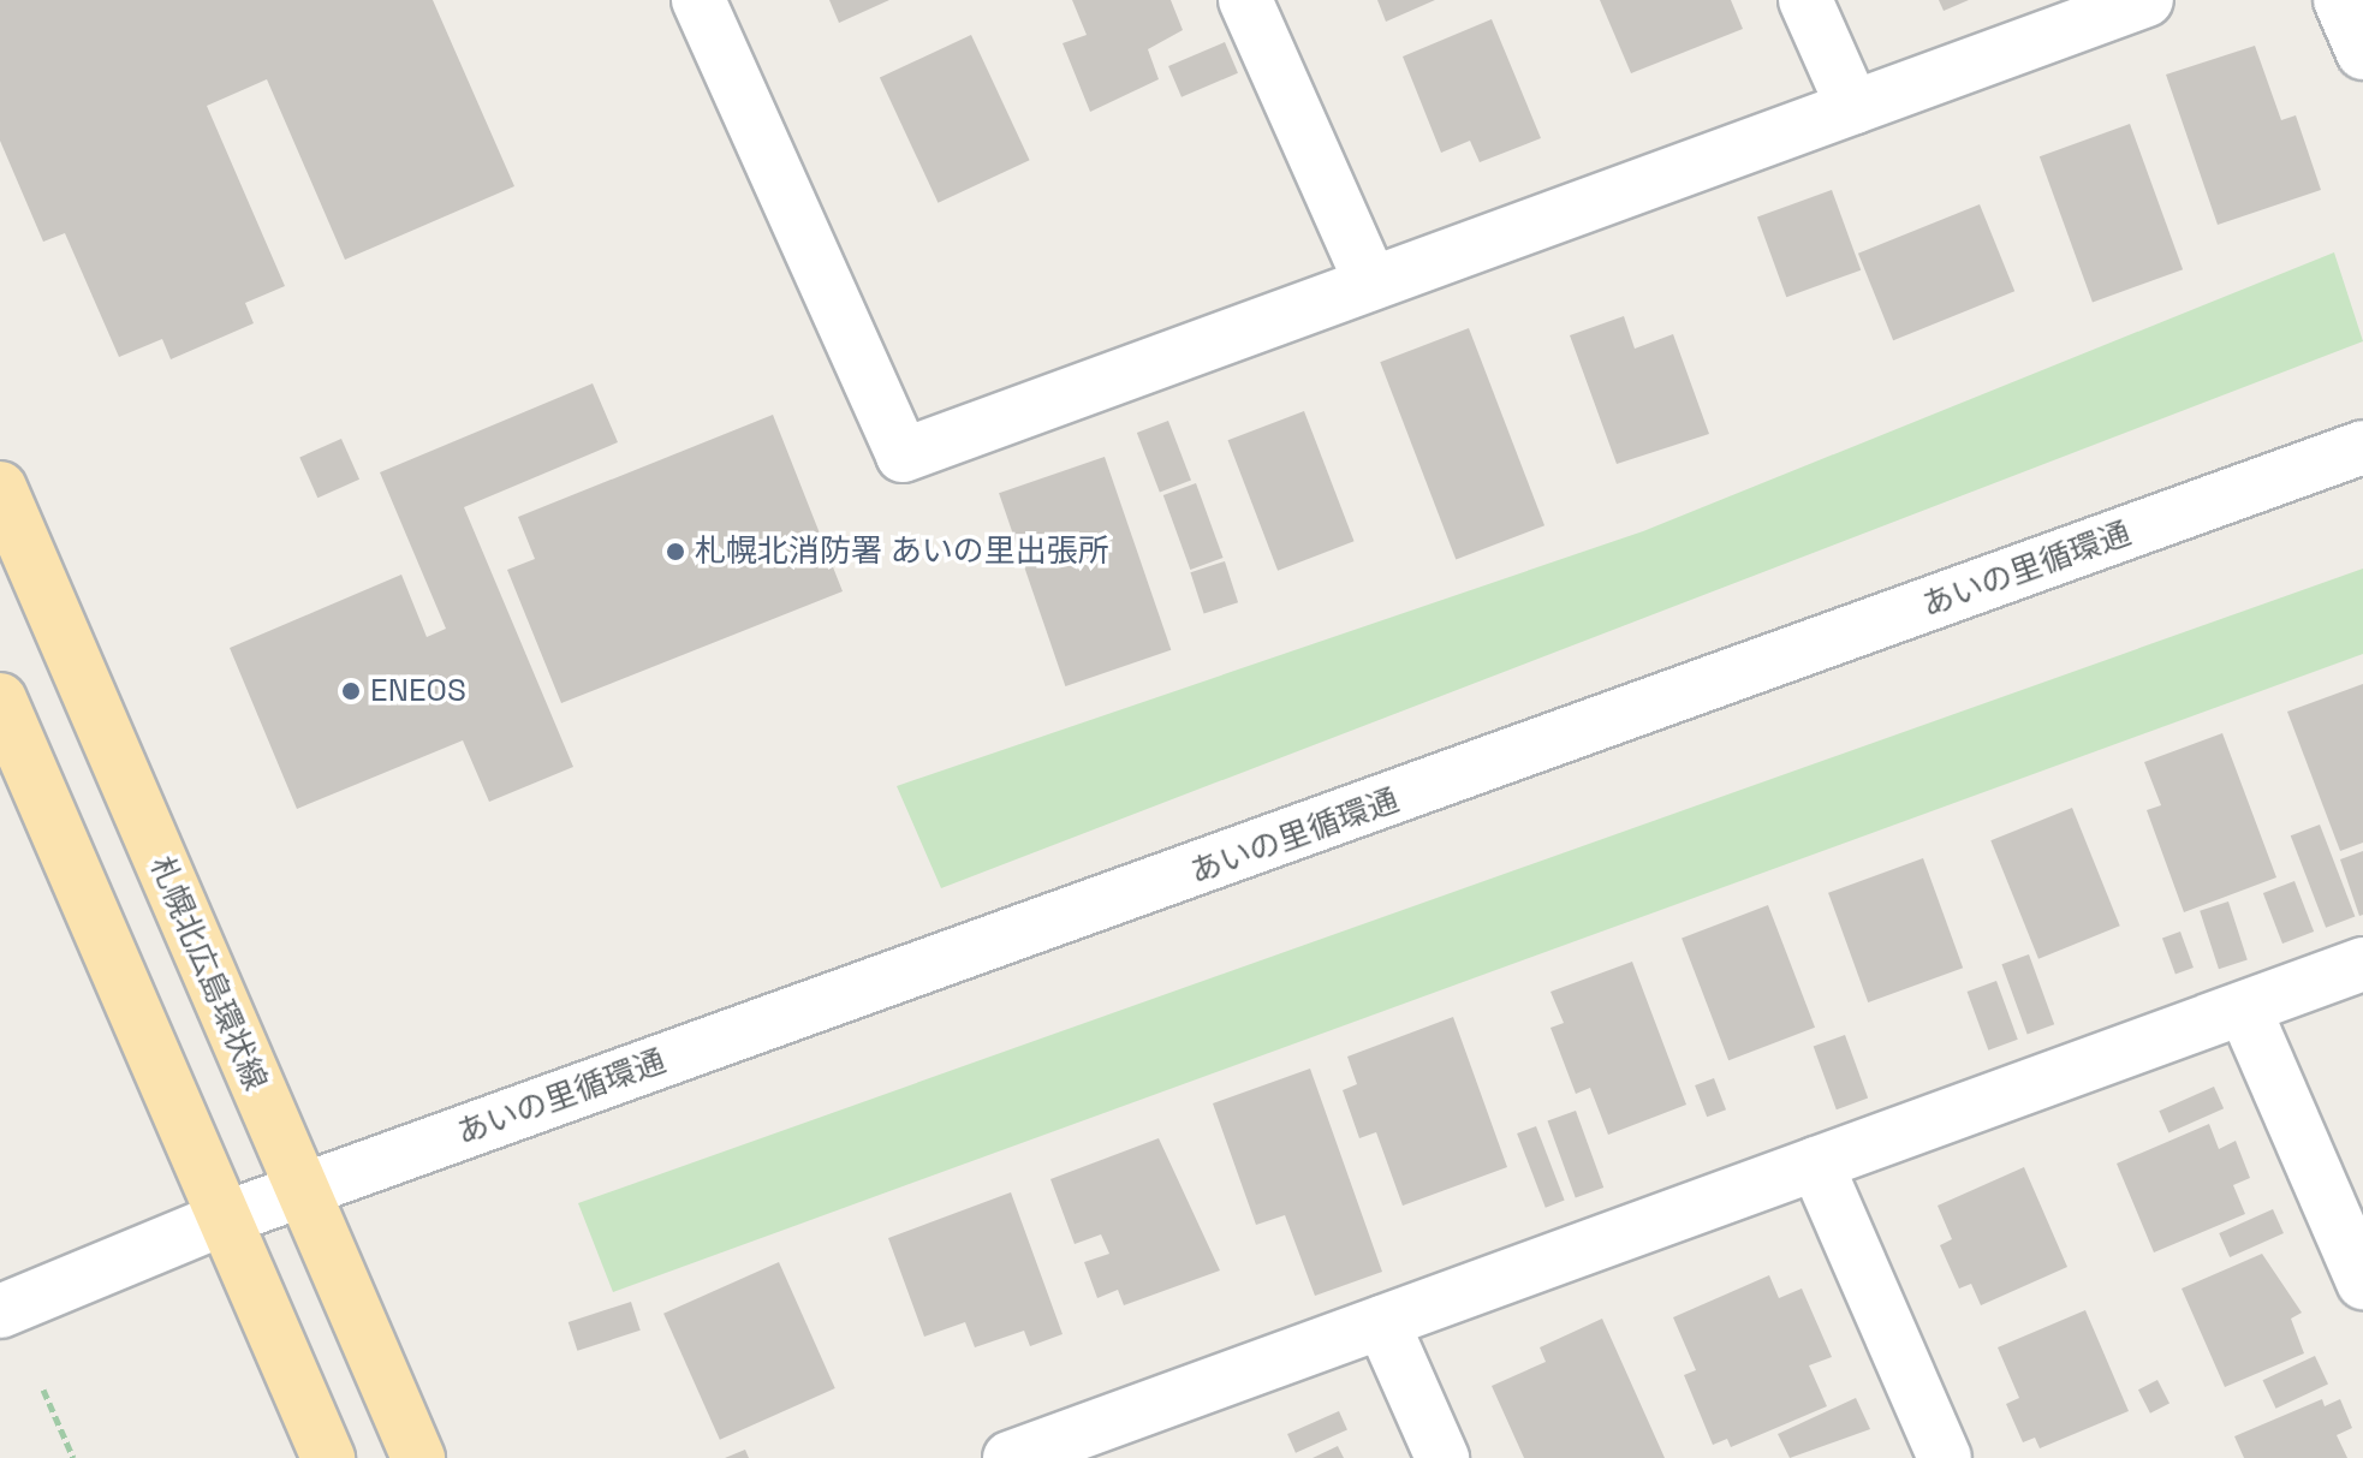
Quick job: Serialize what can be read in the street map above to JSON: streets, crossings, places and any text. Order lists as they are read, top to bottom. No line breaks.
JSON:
{"streets":{"main road":["札幌北広島環状線"],"street":["あいの里循環通"]},"crossings":[["あいの里循環通","札幌北広島環状線"]],"places":["札幌北消防署 あいの里出張所","ENEOS"]}
